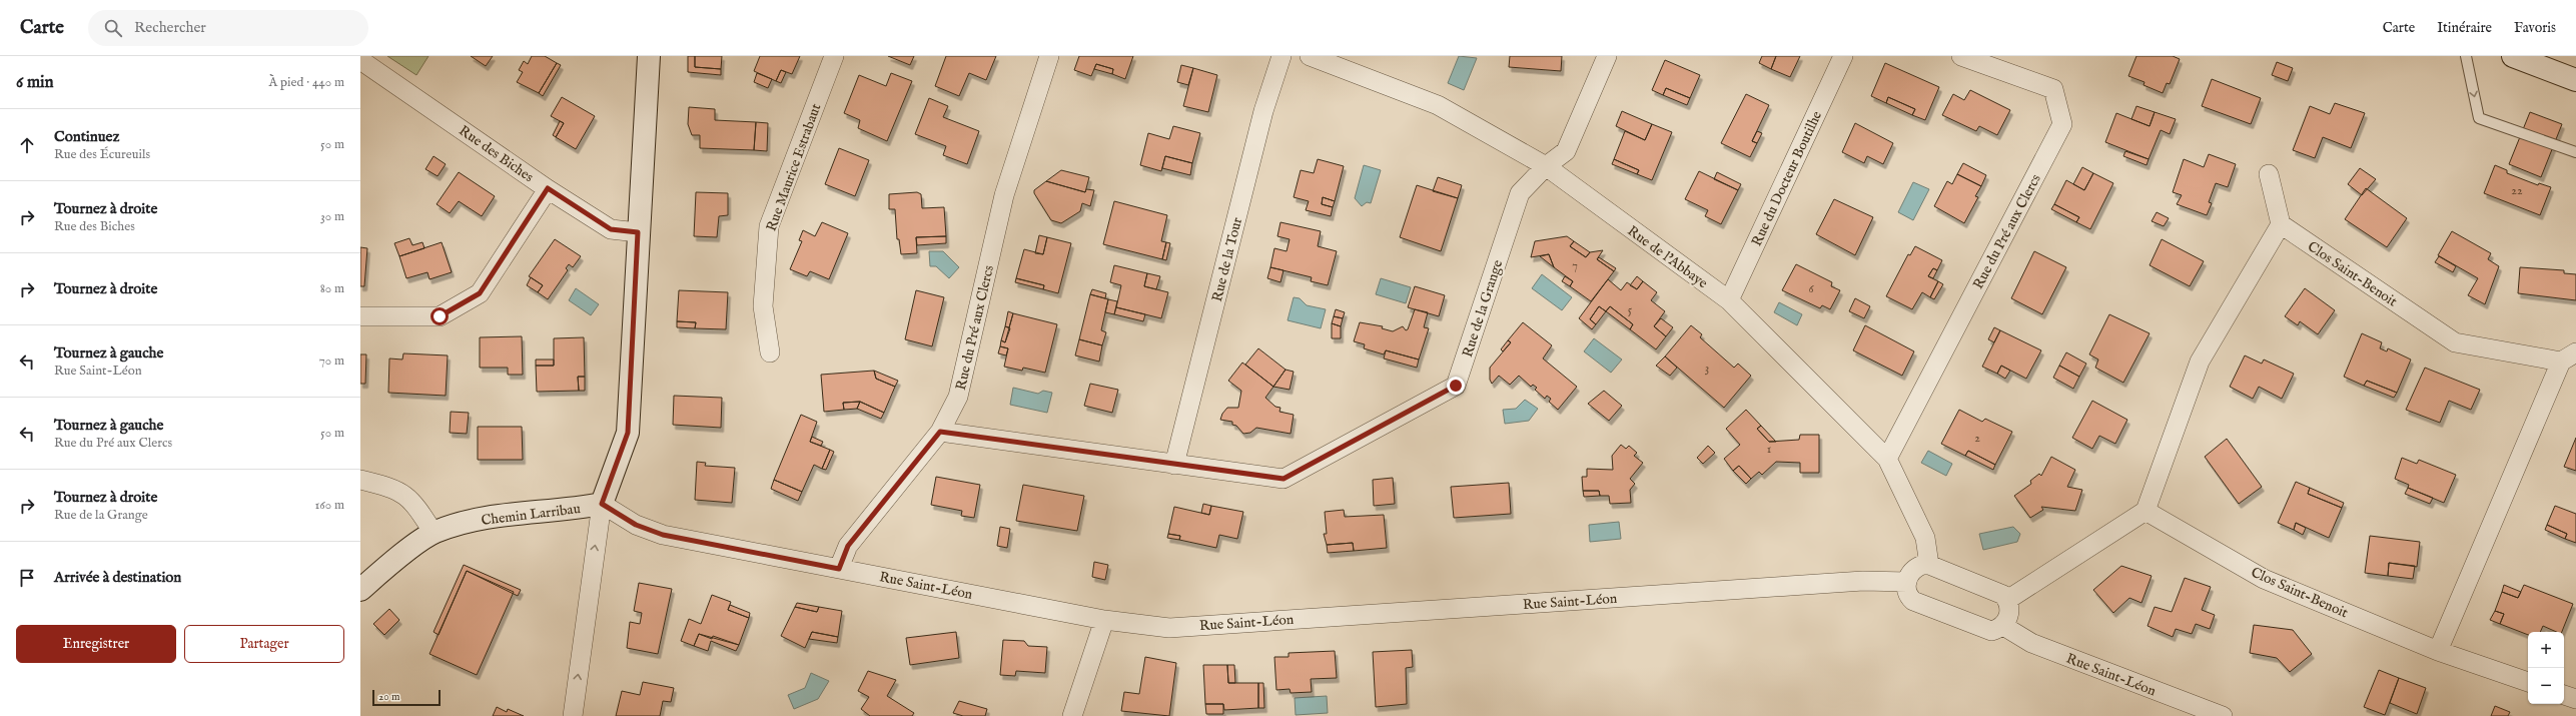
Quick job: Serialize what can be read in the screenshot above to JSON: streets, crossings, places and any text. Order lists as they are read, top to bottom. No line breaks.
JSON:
{"streets":{"street":["Rue des Biches","Rue Maurice Estrabaut","Rue du Docteur Boutilhe","Rue du Pré aux Clercs","Rue de l'Abbaye","Rue de la Tour","Clos Saint-Benoit","Rue de la Grange","Chemin Larribau","Rue Saint-Léon"]},"crossings":[["Rue du Docteur Boutilhe","Rue de l'Abbaye"],["Rue du Pré aux Clercs","Rue de l'Abbaye"],["Rue du Pré aux Clercs","Rue de la Grange"],["Rue du Pré aux Clercs","Rue Saint-Léon"],["Rue de l'Abbaye","Rue de la Grange"],["Rue de la Tour","Rue de la Grange"],["Chemin Larribau","Rue Saint-Léon"]],"house_numbers":["22","7","6","5","3","2","1"],"scale_bar":"20 m","page":{"header":"Carte","search":"Rechercher","nav":["Carte","Itinéraire","Favoris"],"heading":["6 min","À pied · 440 m"],"list":[["Continuez","Rue des Écureuils","50 m"],["Tournez à droite","Rue des Biches","30 m"],["Tournez à droite","80 m"],["Tournez à gauche","Rue Saint-Léon","70 m"],["Tournez à gauche","Rue du Pré aux Clercs","50 m"],["Tournez à droite","Rue de la Grange","160 m"],"Arrivée à destination"],"buttons":["Enregistrer","Partager"],"map_buttons":["+","−"],"scale":"20 m"}}
